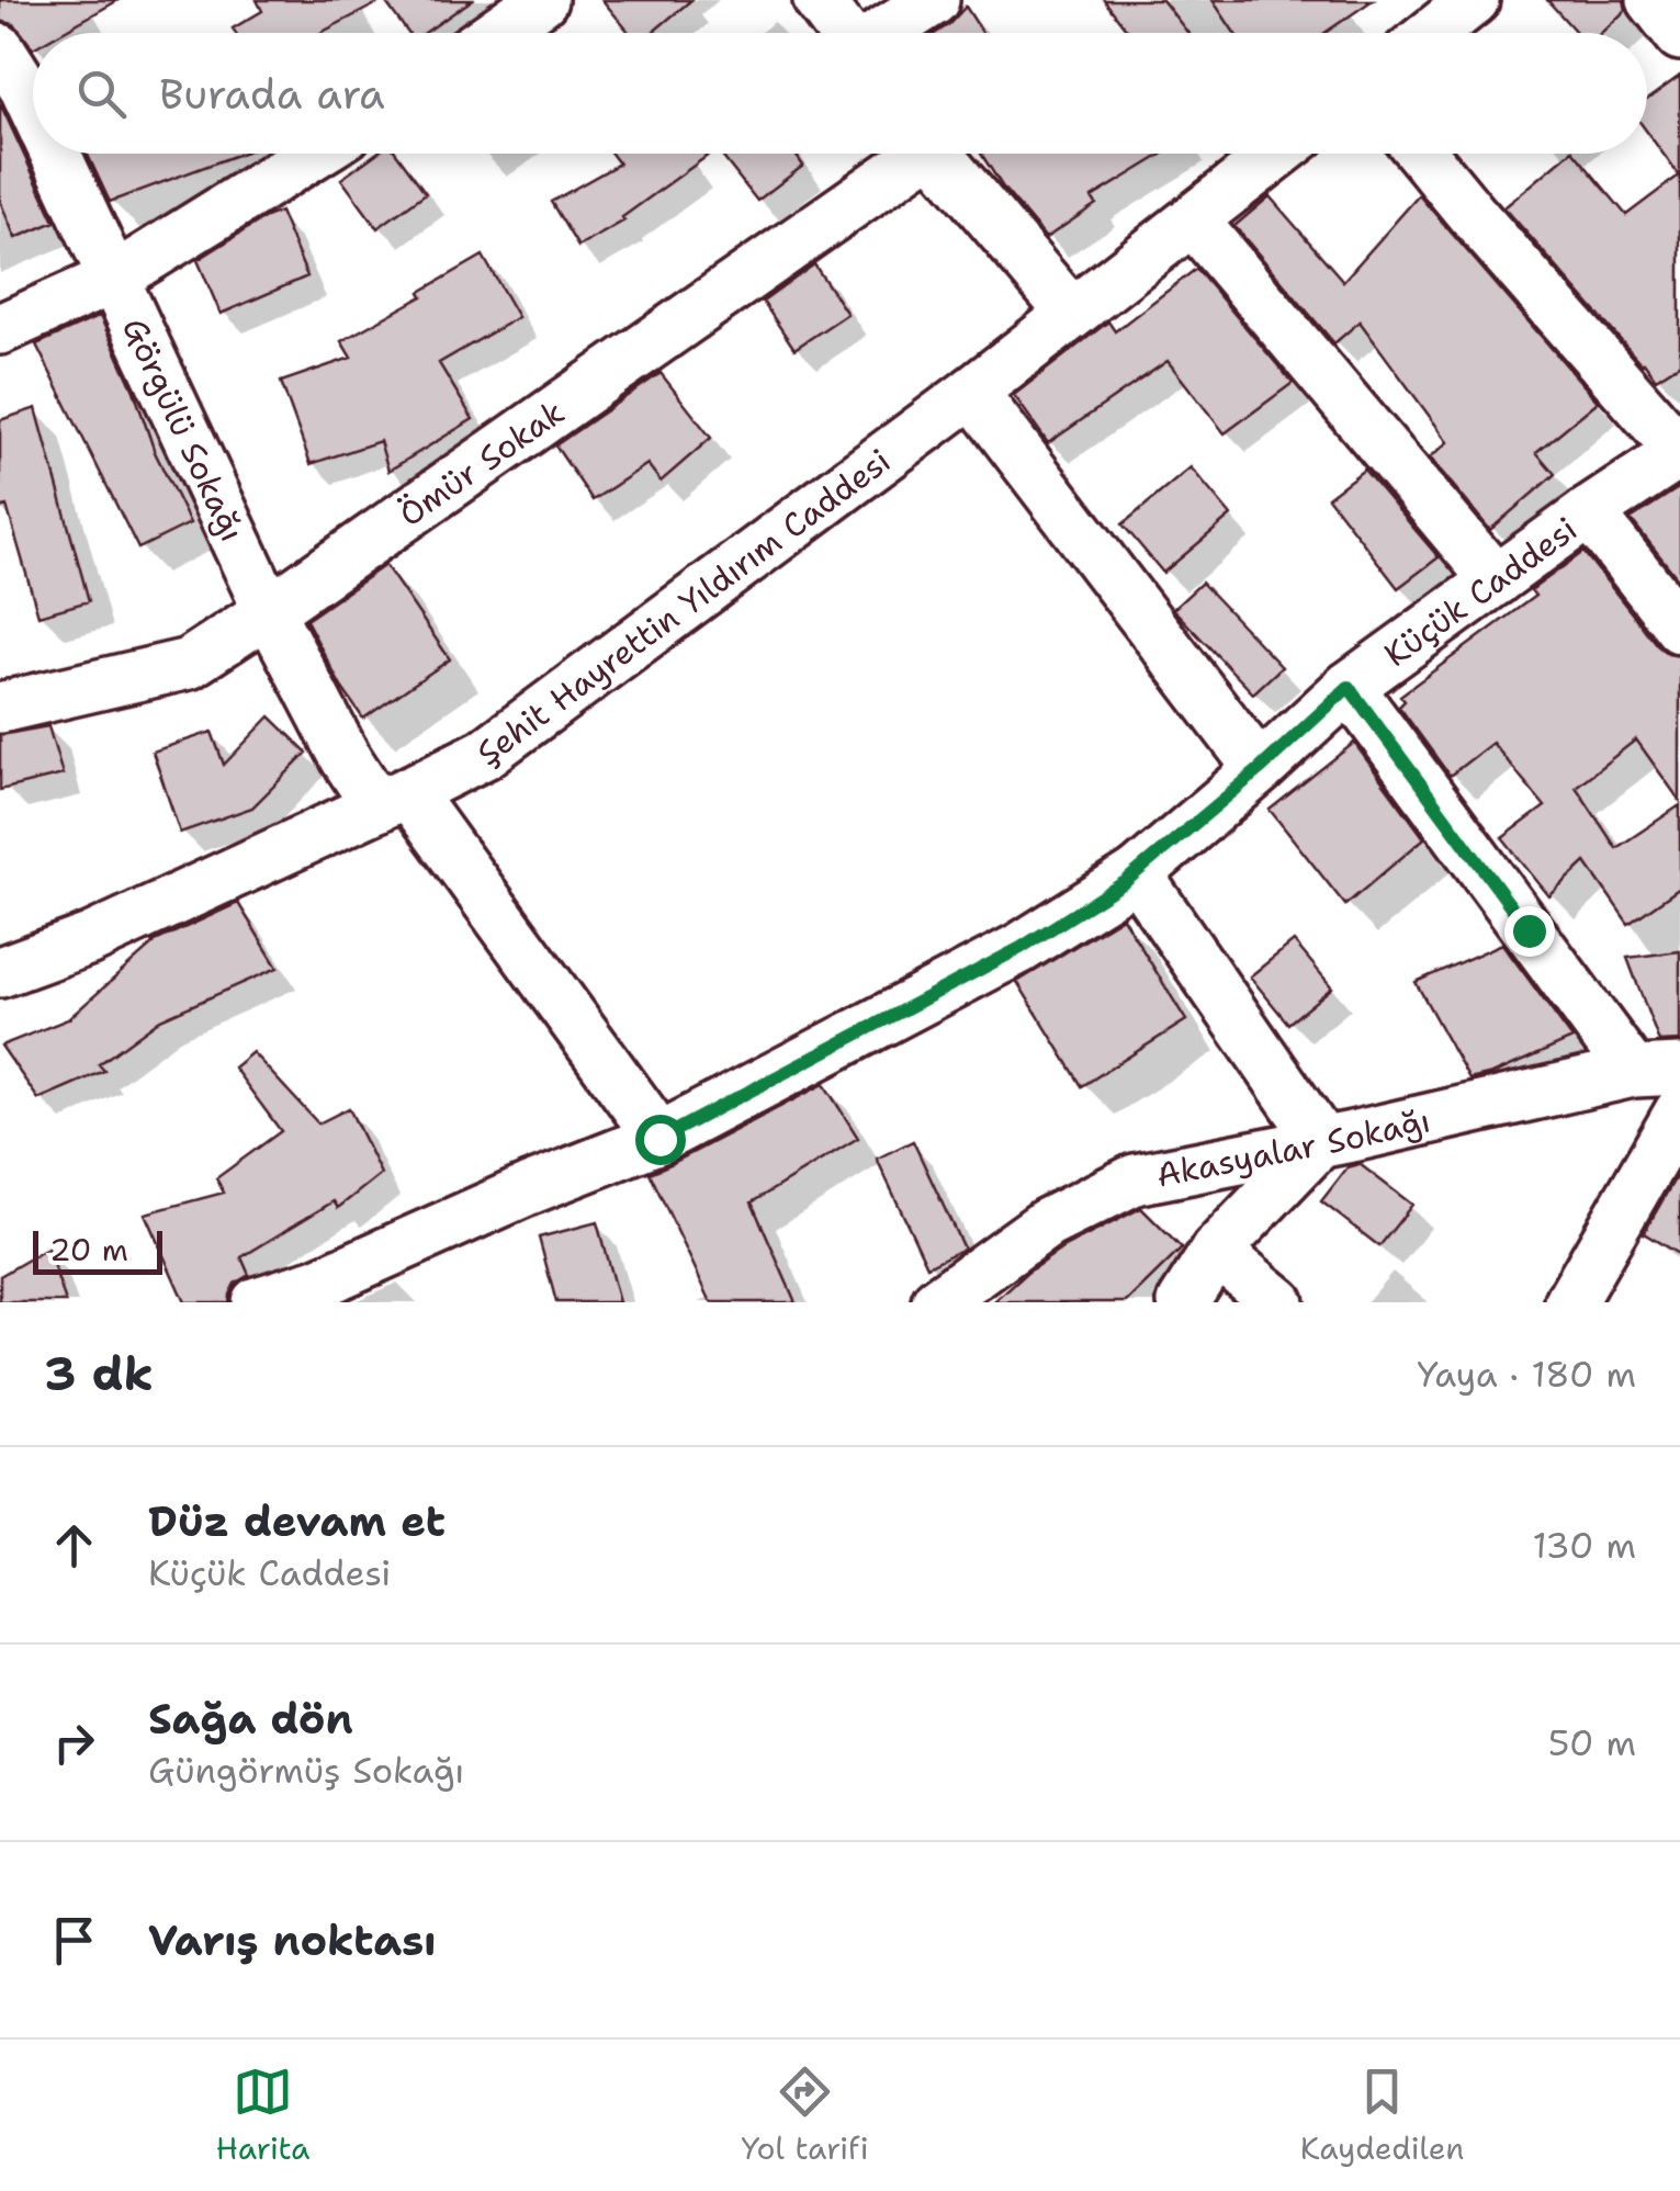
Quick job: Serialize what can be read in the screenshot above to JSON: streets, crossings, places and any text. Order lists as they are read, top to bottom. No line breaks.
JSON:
{"streets":{"street":["Görgülü Sokağı","Ömür Sokak","Küçük Caddesi","Şehit Hayrettin Yıldırım Caddesi","Akasyalar Sokağı"]},"crossings":[["Görgülü Sokağı","Ömür Sokak"],["Görgülü Sokağı","Küçük Caddesi"],["Görgülü Sokağı","Şehit Hayrettin Yıldırım Caddesi"]],"scale_bar":"20 m","page":{"search":"Burada ara","scale":"20 m","heading":["3 dk","Yaya · 180 m"],"list":[["Düz devam et","Küçük Caddesi","130 m"],["Sağa dön","Güngörmüş Sokağı","50 m"],"Varış noktası"],"nav":["Harita","Yol tarifi","Kaydedilen"]}}
